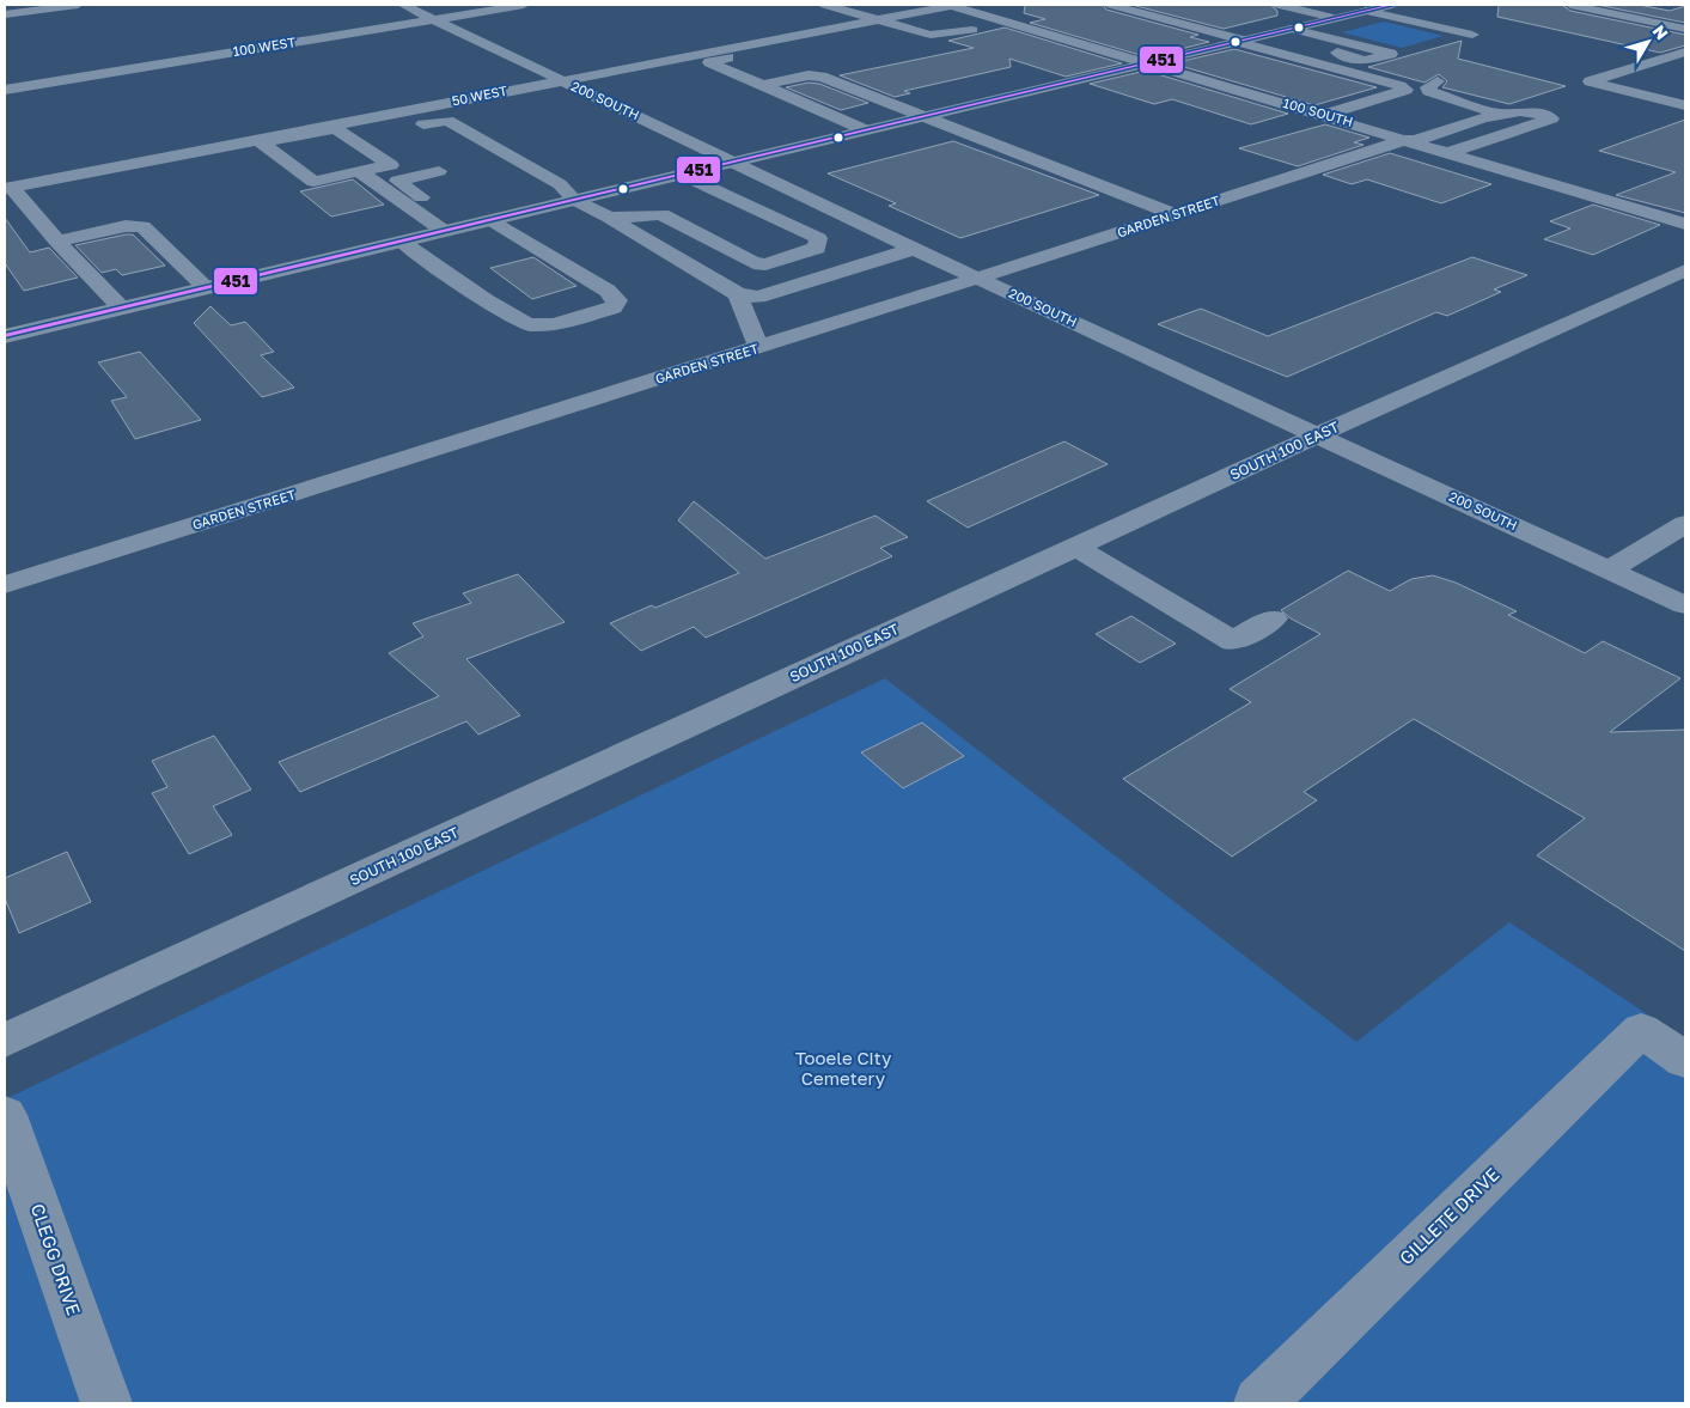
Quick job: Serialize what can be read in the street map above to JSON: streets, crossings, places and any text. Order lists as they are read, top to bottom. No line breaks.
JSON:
{"streets":{"street":["100 WEST","50 WEST","200 SOUTH","100 SOUTH","GARDEN STREET","SOUTH 100 EAST","GILLETE DRIVE","CLEGG DRIVE"]},"crossings":[["100 WEST","200 SOUTH"],["50 WEST","200 SOUTH"],["50 WEST","100 SOUTH"],["200 SOUTH","GARDEN STREET"],["200 SOUTH","SOUTH 100 EAST"],["100 SOUTH","GARDEN STREET"]],"parks":["Tooele City Cemetery"],"lines":["transit line 451"],"north":"top right"}
